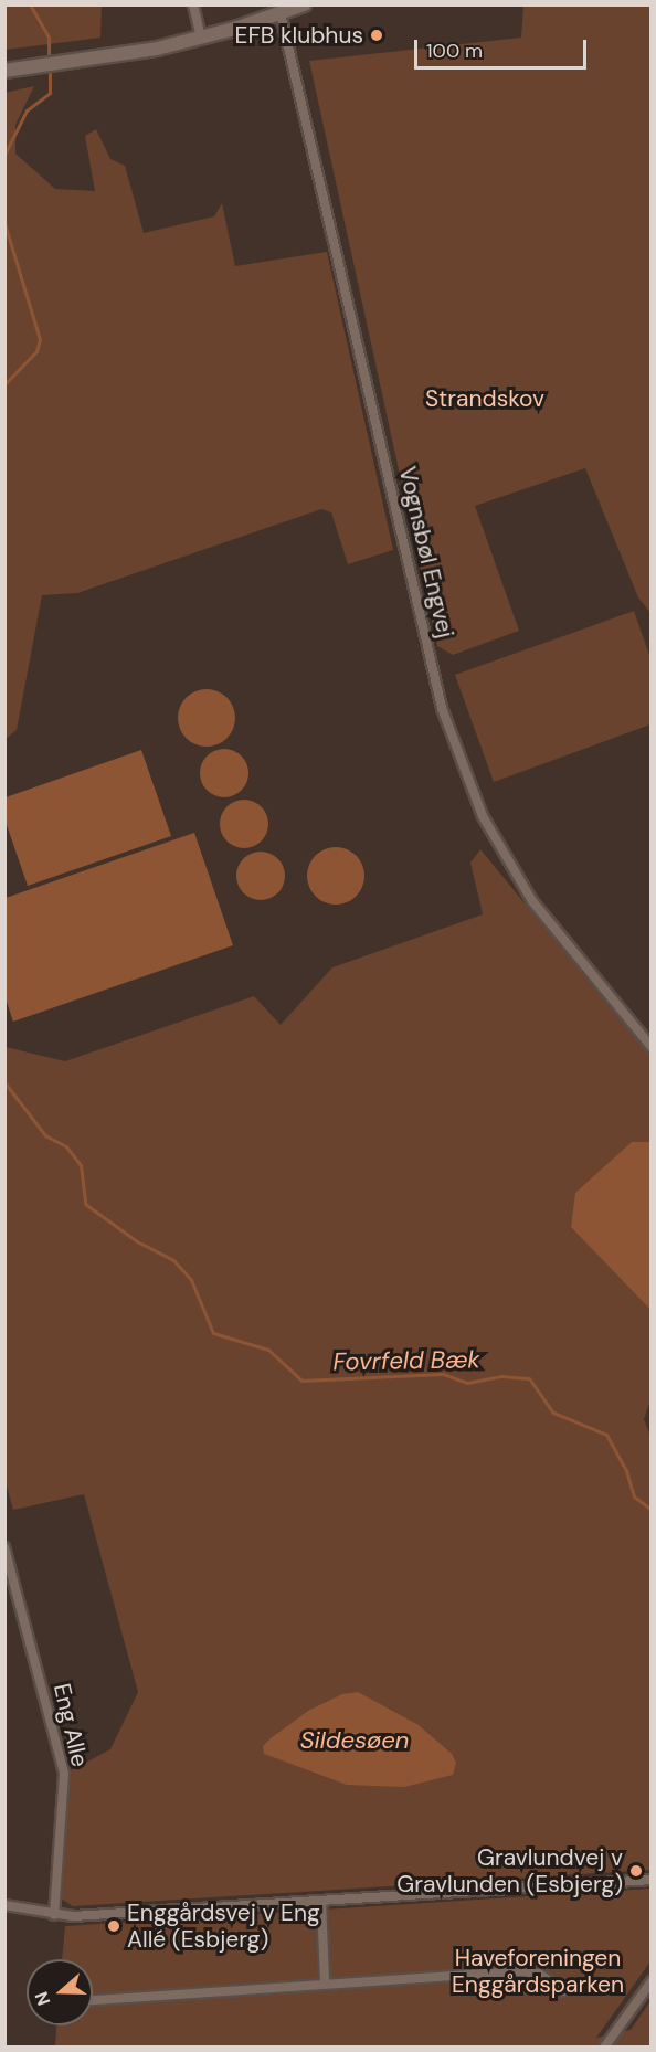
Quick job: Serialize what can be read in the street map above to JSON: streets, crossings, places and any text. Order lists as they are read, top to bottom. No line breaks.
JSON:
{"streets":{"street":["Vognsbøl Engvej","Eng Alle"]},"water":["Fovrfeld Bæk","Sildesøen"],"parks":["Strandskov","Haveforeningen Enggårdsparken"],"places":["EFB klubhus","Gravlundvej v Gravlunden (Esbjerg)","Enggårdsvej v Eng Allé (Esbjerg)"],"scale_bar":"100 m","north":"left"}
